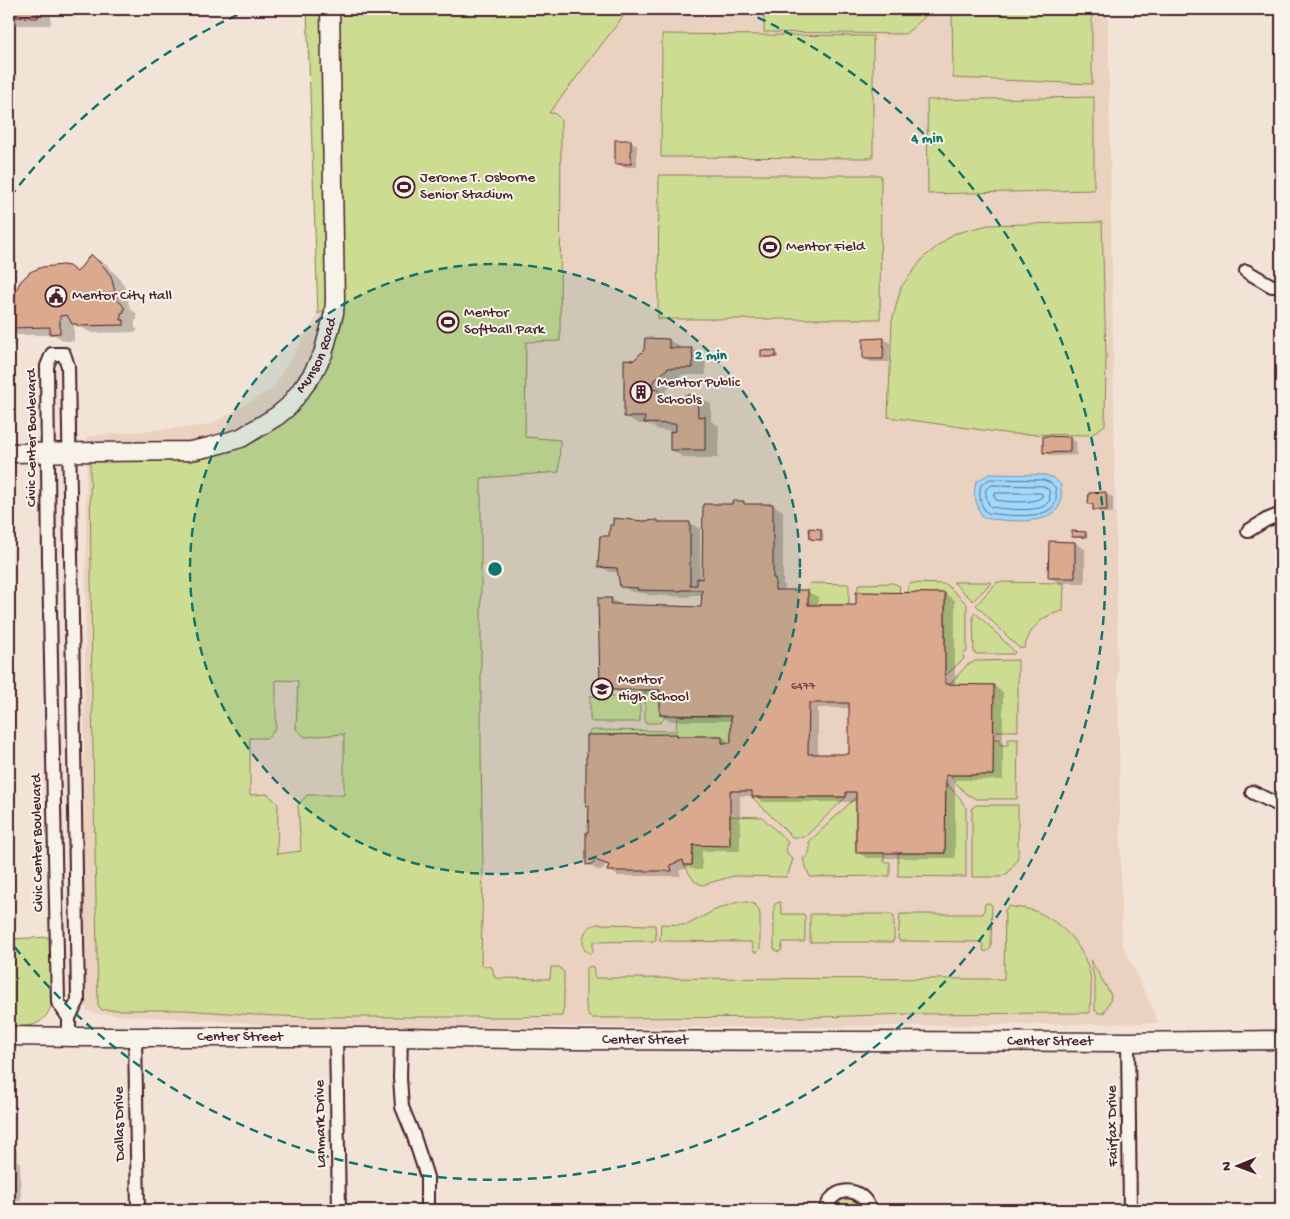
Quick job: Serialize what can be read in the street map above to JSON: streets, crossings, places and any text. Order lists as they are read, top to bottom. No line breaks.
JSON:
{"streets":{"main road":["Munson Road","Center Street"],"street":["Civic Center Boulevard","Dallas Drive","Lanmark Drive","Fairfax Drive"]},"crossings":[["Munson Road","Civic Center Boulevard"],["Civic Center Boulevard","Center Street"],["Center Street","Dallas Drive"],["Center Street","Lanmark Drive"],["Center Street","Fairfax Drive"]],"places":{"sports":["Jerome T. Osborne Senior Stadium","Mentor Field","Mentor Softball Park"],"public building":["Mentor City Hall"],"building":["Mentor Public Schools"],"school or university":["Mentor High School"]},"house_numbers":["6477"],"north":"left","rings":["4 min","2 min"]}
